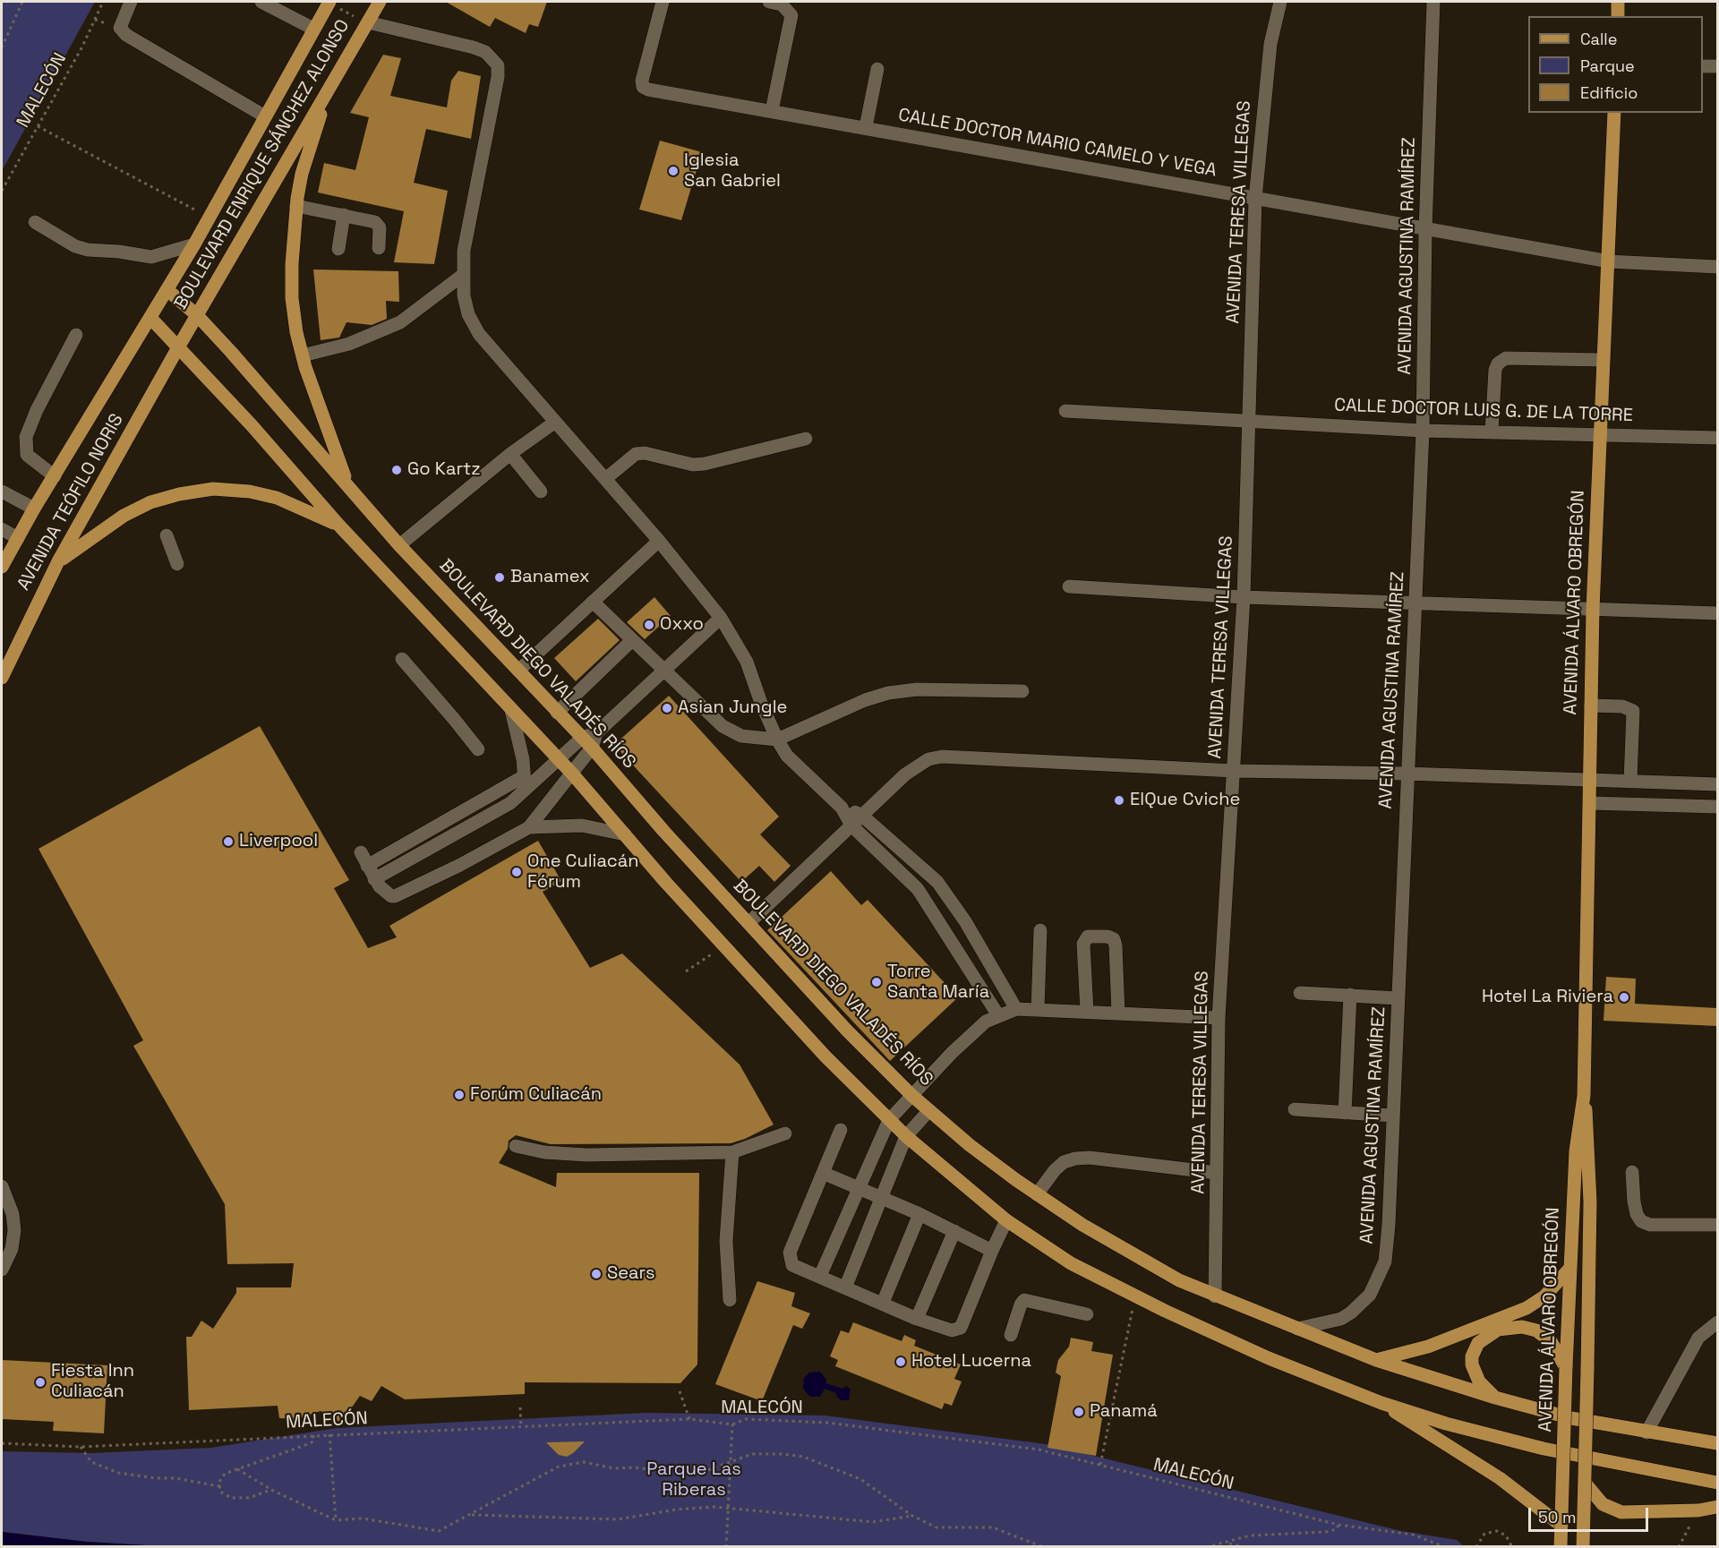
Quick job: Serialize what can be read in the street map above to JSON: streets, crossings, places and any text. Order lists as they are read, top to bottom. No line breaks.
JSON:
{"streets":{"main road":["BOULEVARD ENRIQUE SÁNCHEZ ALONSO","AVENIDA TEÓFILO NORIS","AVENIDA ÁLVARO OBREGÓN","BOULEVARD DIEGO VALADÉS RÍOS"],"street":["CALLE DOCTOR MARIO CAMELO Y VEGA","AVENIDA TERESA VILLEGAS","AVENIDA AGUSTINA RAMÍREZ","CALLE DOCTOR LUIS G. DE LA TORRE"],"path":["MALECÓN"]},"crossings":[["CALLE DOCTOR MARIO CAMELO Y VEGA","AVENIDA TERESA VILLEGAS"],["CALLE DOCTOR MARIO CAMELO Y VEGA","AVENIDA AGUSTINA RAMÍREZ"],["CALLE DOCTOR MARIO CAMELO Y VEGA","AVENIDA ÁLVARO OBREGÓN"],["BOULEVARD ENRIQUE SÁNCHEZ ALONSO","AVENIDA TEÓFILO NORIS"],["BOULEVARD ENRIQUE SÁNCHEZ ALONSO","BOULEVARD DIEGO VALADÉS RÍOS"],["AVENIDA TERESA VILLEGAS","CALLE DOCTOR LUIS G. DE LA TORRE"],["AVENIDA TERESA VILLEGAS","BOULEVARD DIEGO VALADÉS RÍOS"],["AVENIDA AGUSTINA RAMÍREZ","CALLE DOCTOR LUIS G. DE LA TORRE"],["AVENIDA AGUSTINA RAMÍREZ","BOULEVARD DIEGO VALADÉS RÍOS"],["CALLE DOCTOR LUIS G. DE LA TORRE","AVENIDA ÁLVARO OBREGÓN"]],"parks":["Parque Las Riberas"],"places":["Iglesia San Gabriel","Go Kartz","Banamex","Oxxo","Asian Jungle","ElQue Cviche","Liverpool","One Culiacán Fórum","Torre Santa María","Hotel La Riviera","Forúm Culiacán","Sears","Hotel Lucerna","Fiesta Inn Culiacán","Panamá"],"legend":["Calle","Parque","Edificio"],"scale_bar":"50 m"}
